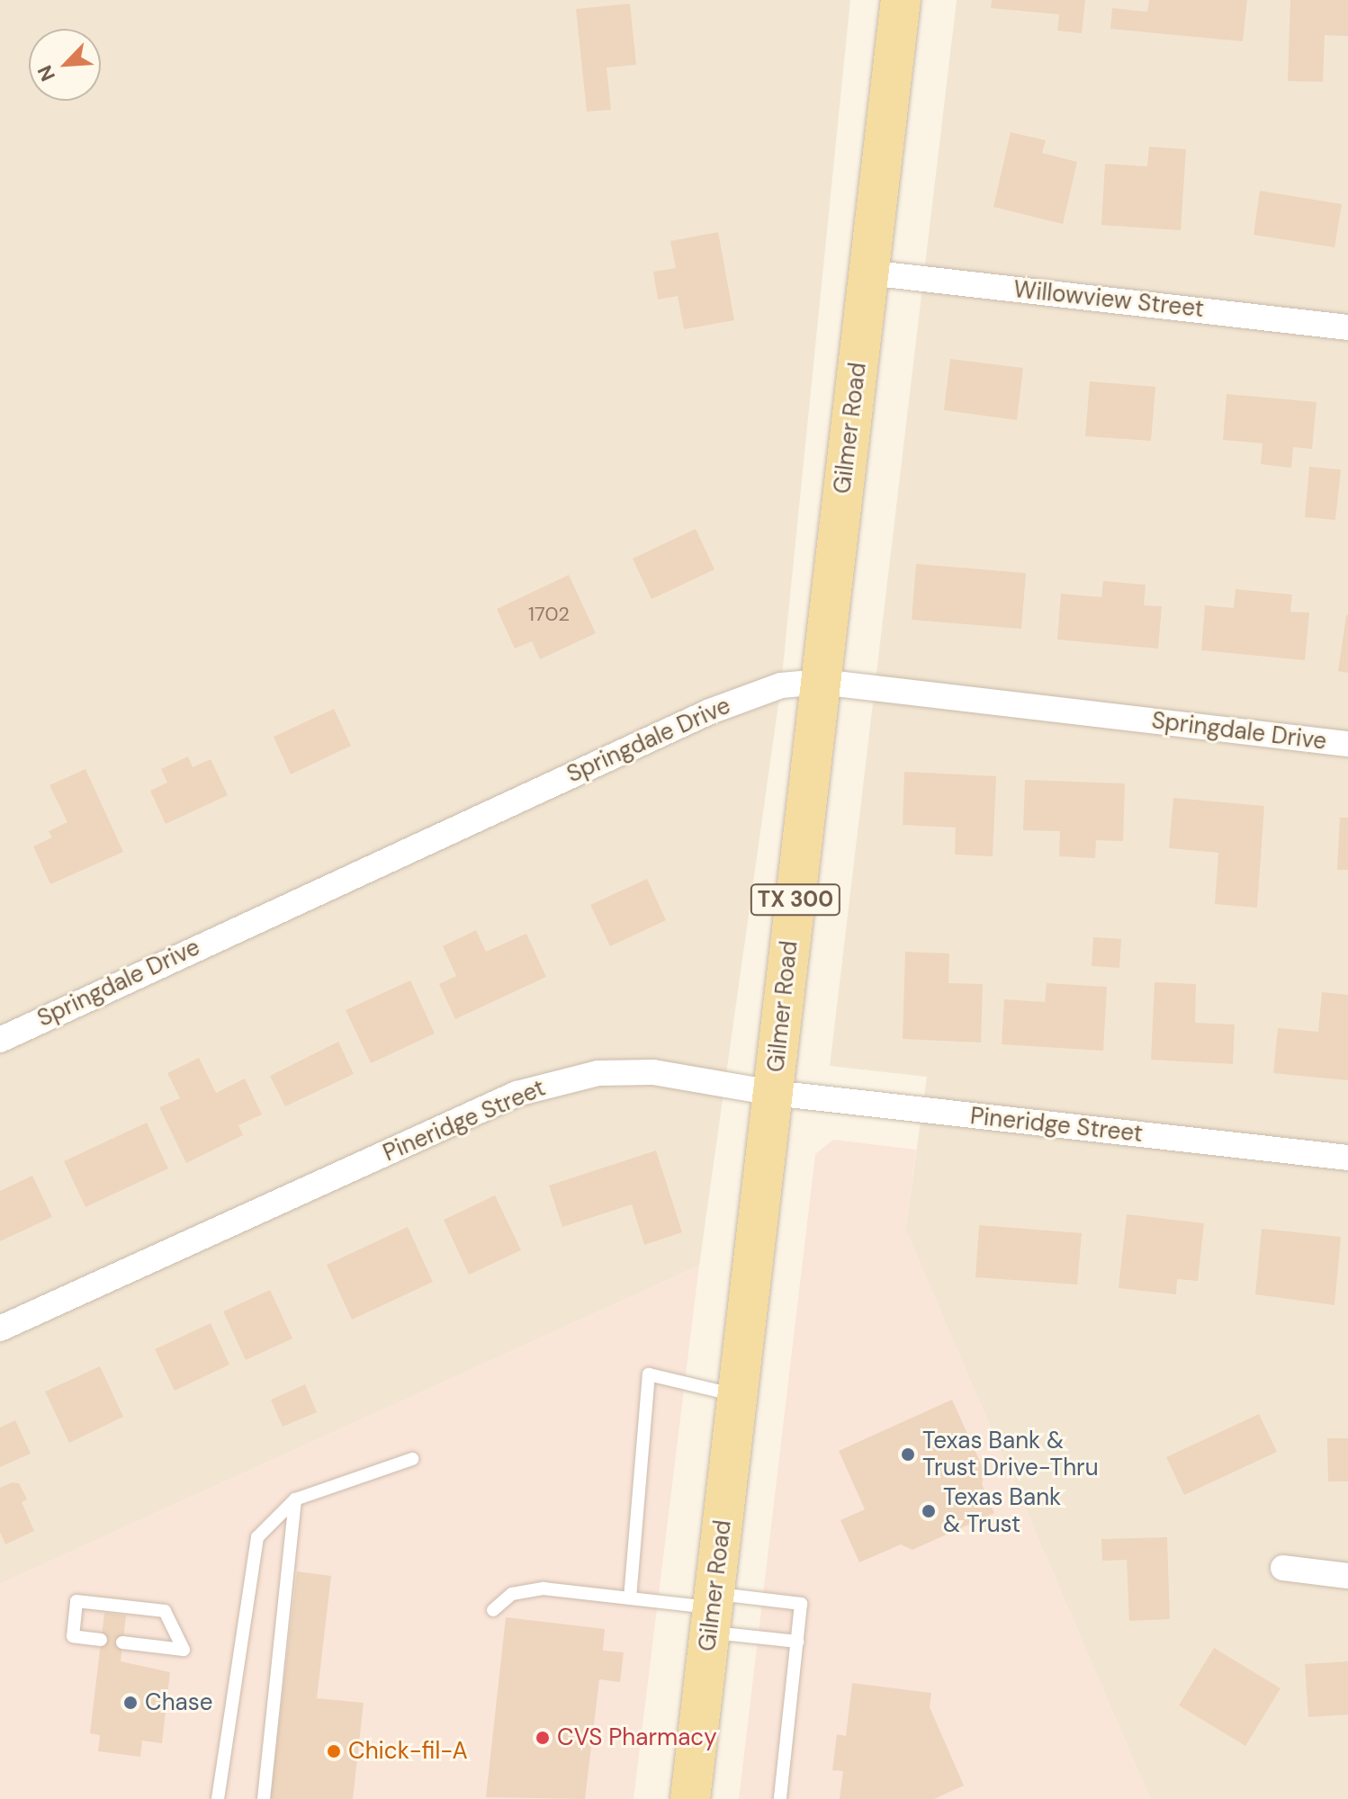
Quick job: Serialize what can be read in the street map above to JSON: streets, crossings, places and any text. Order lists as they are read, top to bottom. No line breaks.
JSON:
{"streets":{"main road":["Gilmer Road","TX 300"],"street":["Willowview Street","Springdale Drive","Pineridge Street"]},"crossings":[["Willowview Street","Gilmer Road"],["Gilmer Road","Springdale Drive"],["Gilmer Road","Pineridge Street"]],"places":["Texas Bank & Trust Drive-Thru","Texas Bank & Trust","Chase","CVS Pharmacy","Chick-fil-A"],"house_numbers":["1702"],"north":"bottom left"}
